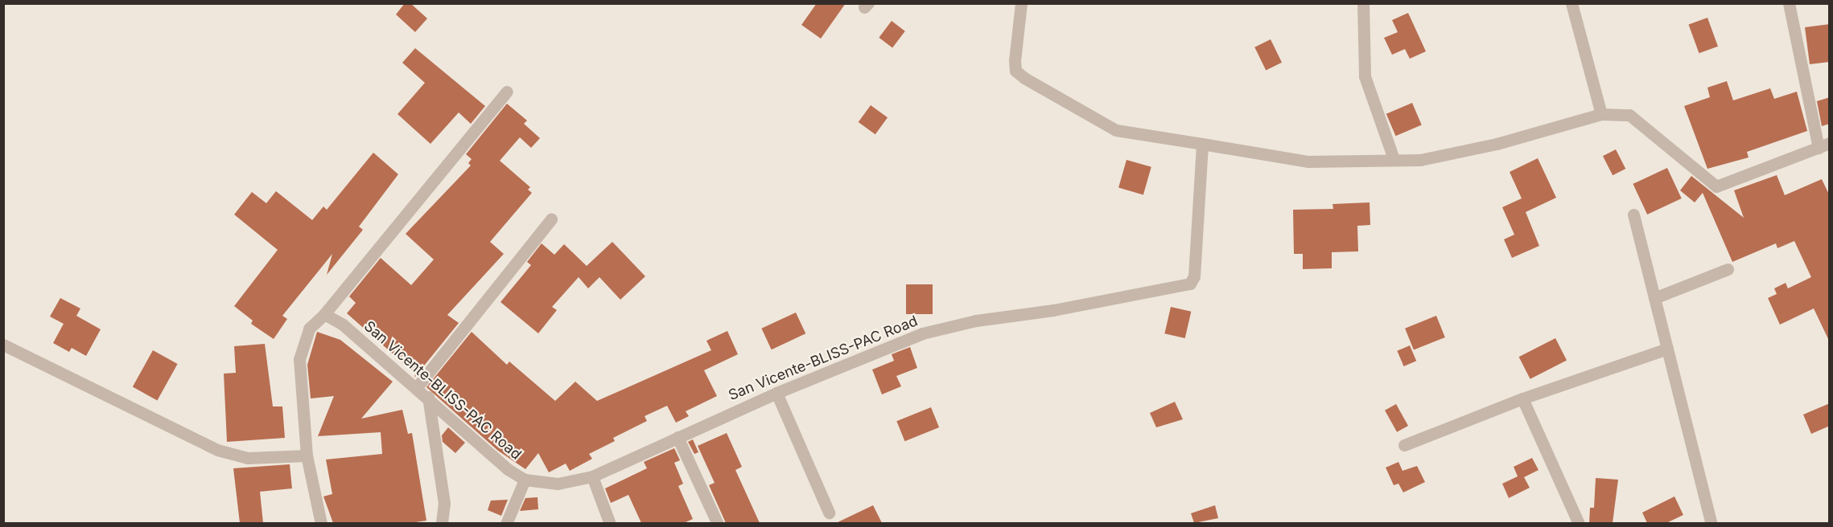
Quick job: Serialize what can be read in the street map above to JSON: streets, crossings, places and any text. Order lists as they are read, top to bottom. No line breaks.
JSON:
{"streets":{"street":["San Vicente-BLISS-PAC Road"]}}
